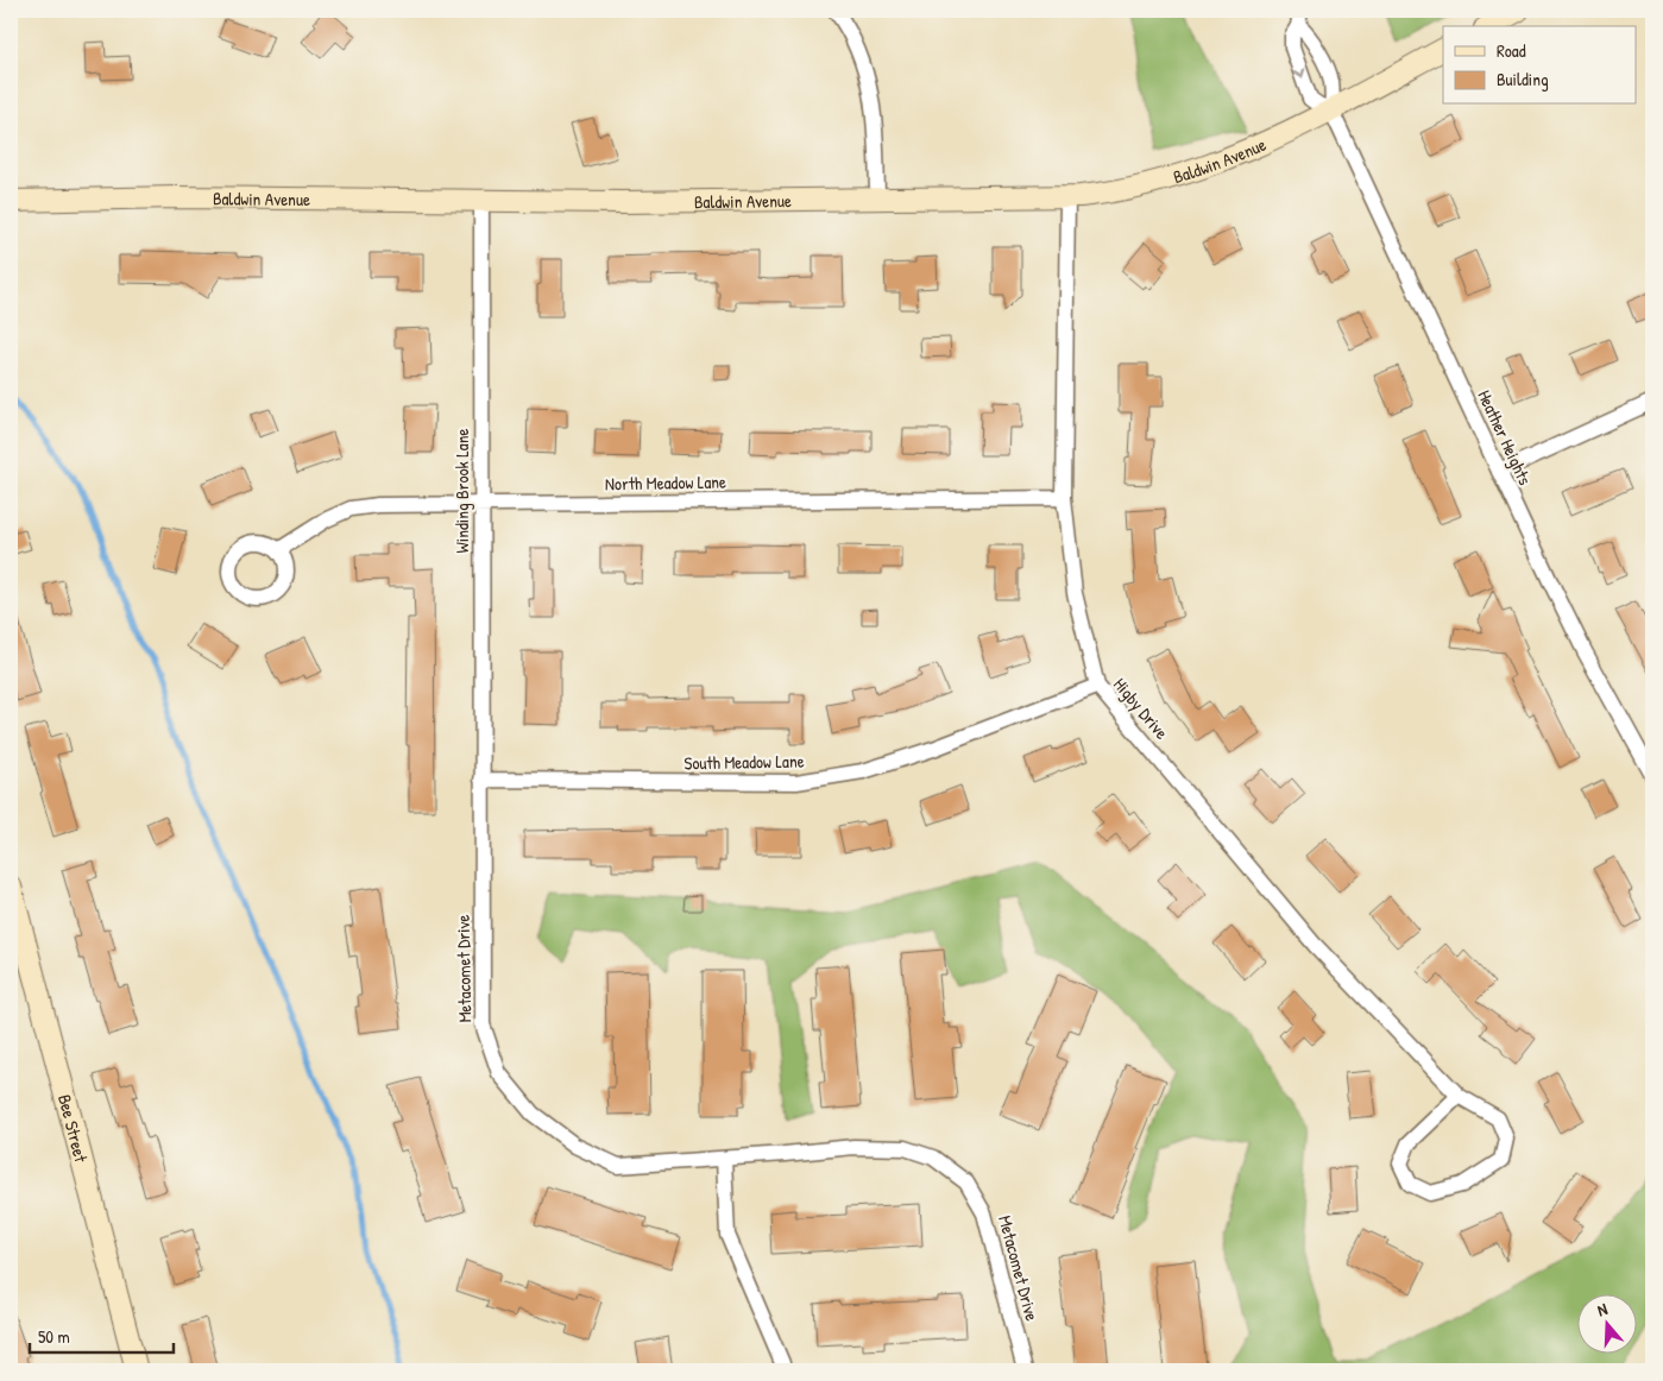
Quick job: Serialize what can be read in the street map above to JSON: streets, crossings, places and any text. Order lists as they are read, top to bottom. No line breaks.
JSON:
{"streets":{"street":["Baldwin Avenue","Heather Heights","North Meadow Lane","Winding Brook Lane","Higby Drive","South Meadow Lane","Metacomet Drive","Bee Street"]},"crossings":[["Baldwin Avenue","Heather Heights"],["Baldwin Avenue","Winding Brook Lane"],["Baldwin Avenue","Higby Drive"],["North Meadow Lane","Winding Brook Lane"],["North Meadow Lane","Higby Drive"],["Winding Brook Lane","South Meadow Lane"],["Winding Brook Lane","Metacomet Drive"],["Higby Drive","South Meadow Lane"],["South Meadow Lane","Metacomet Drive"]],"legend":["Road","Building"],"scale_bar":"50 m","north":"top"}
